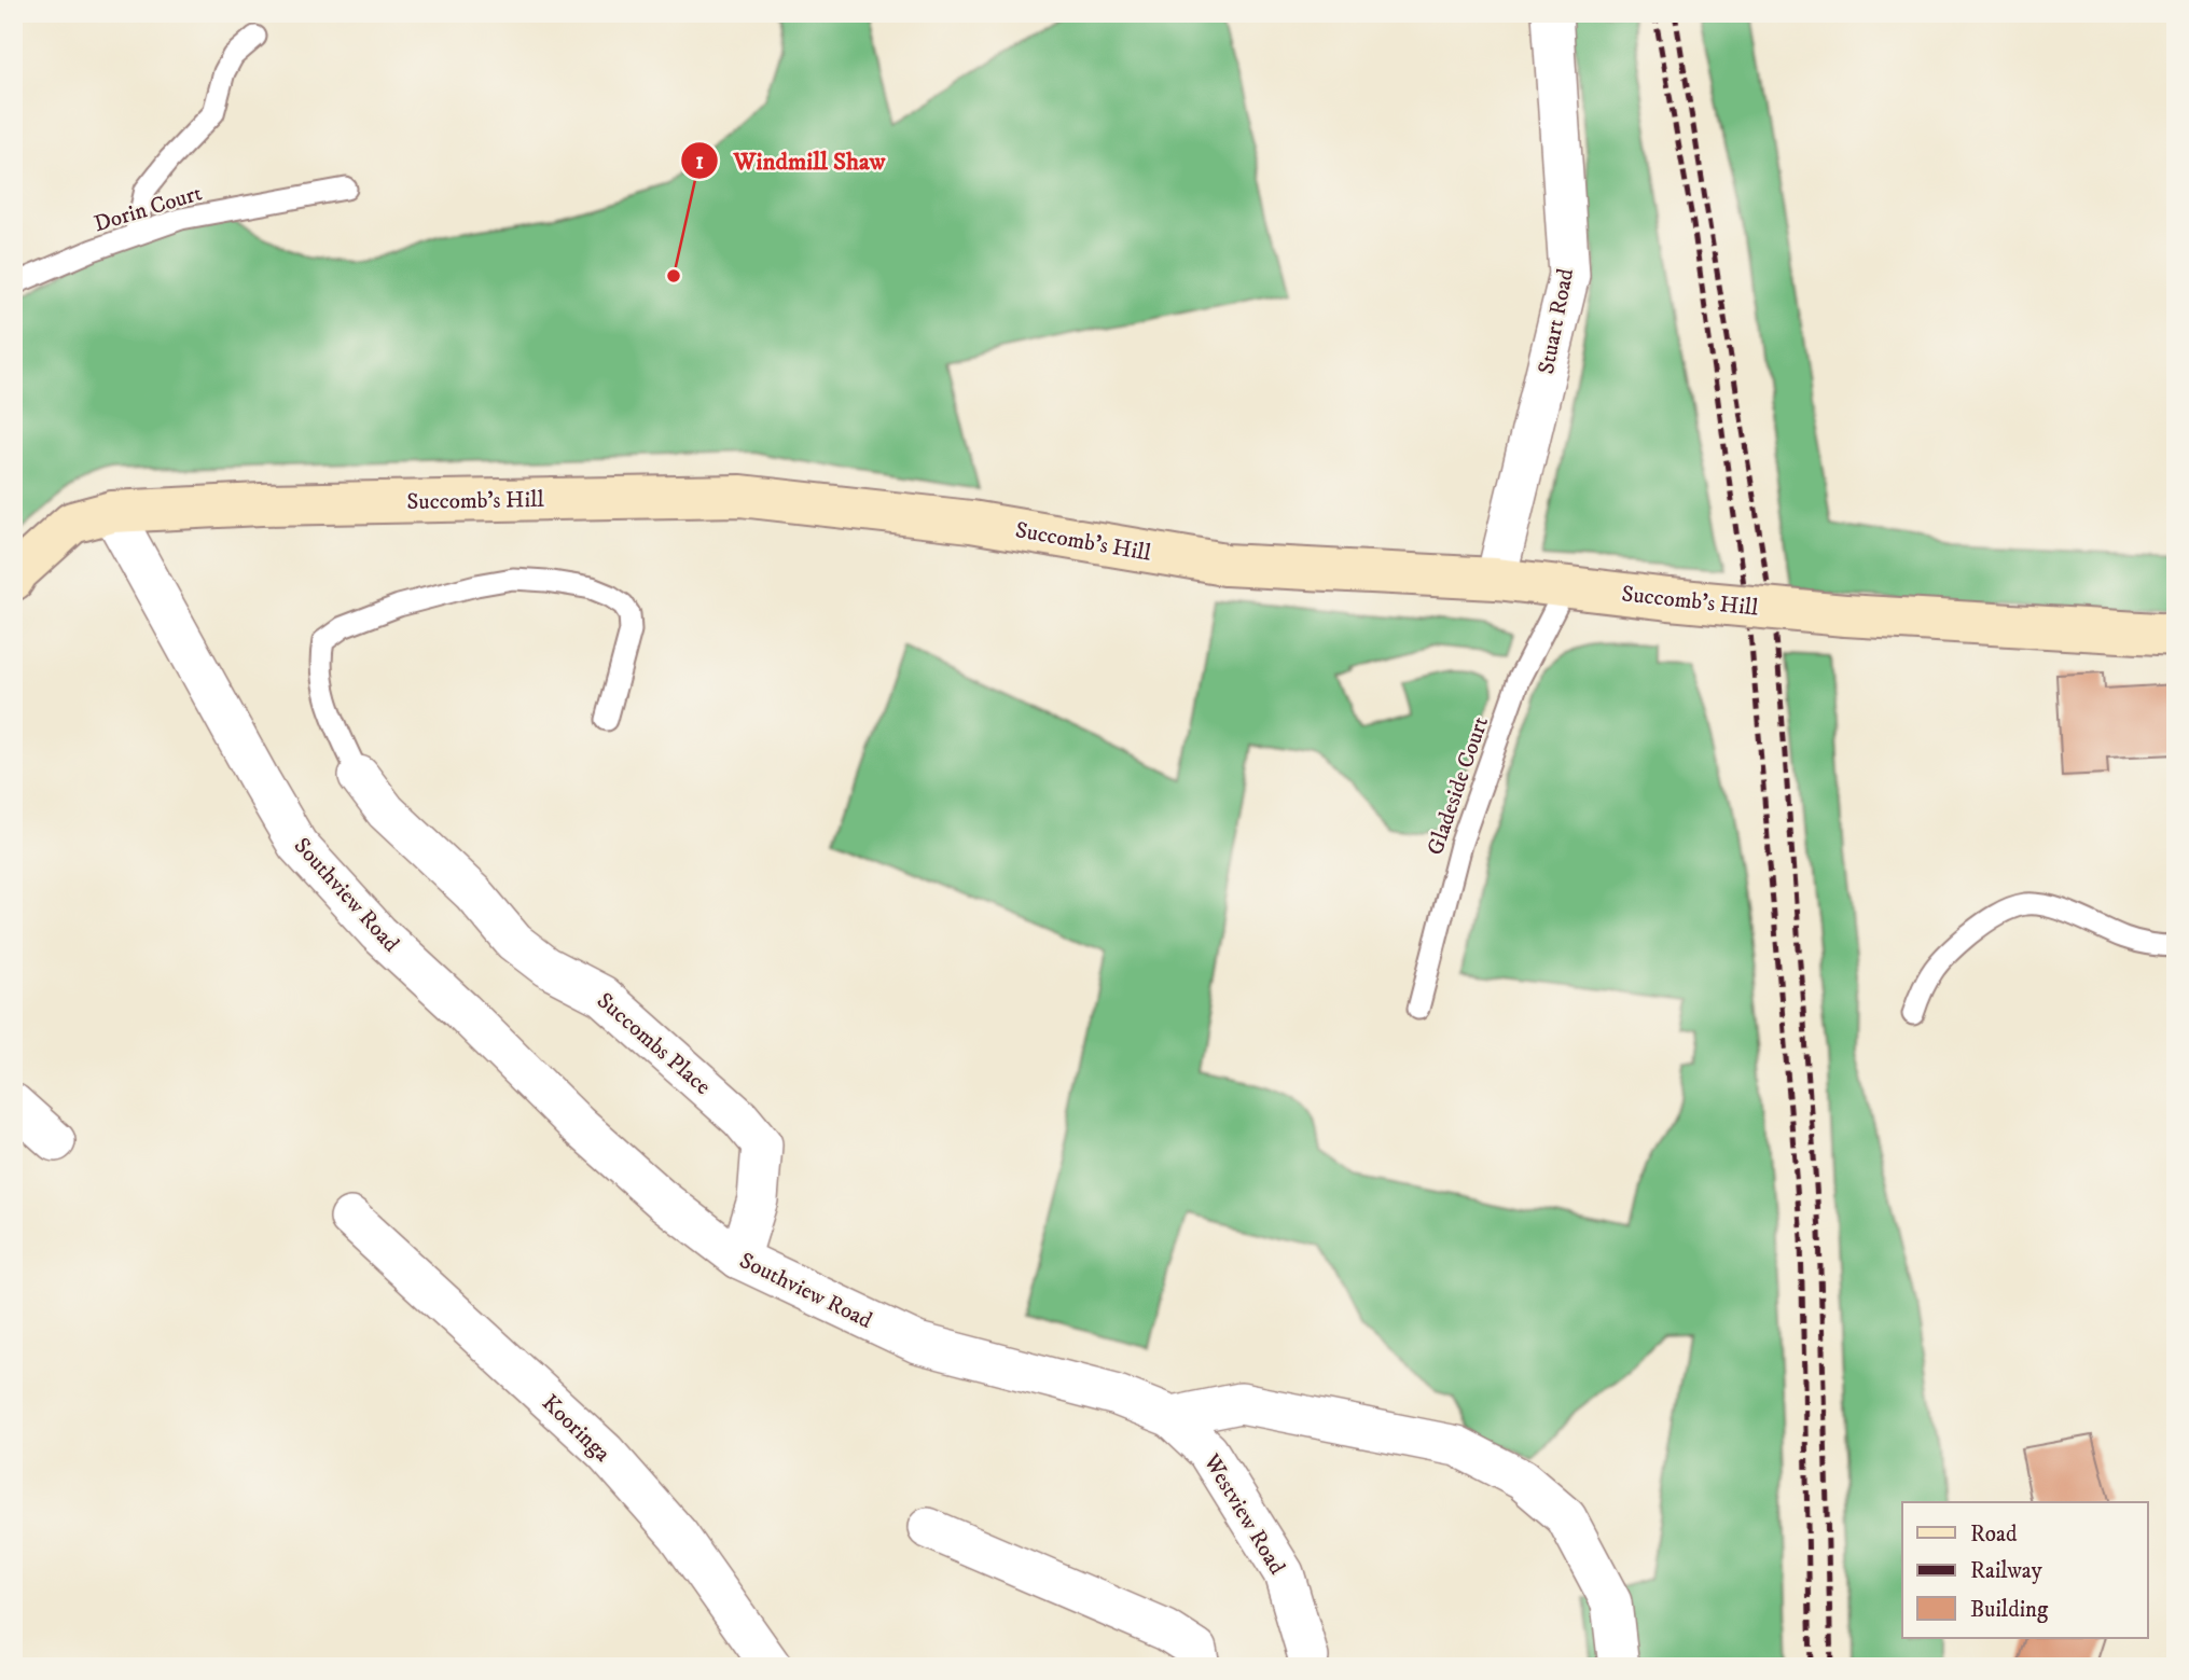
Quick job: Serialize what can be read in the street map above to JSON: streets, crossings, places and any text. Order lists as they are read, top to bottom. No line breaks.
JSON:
{"streets":{"street":["Stuart Road","Succomb's Hill","Southview Road","Succombs Place","Kooringa","Westview Road"],"lane":["Dorin Court","Gladeside Court"]},"crossings":[["Stuart Road","Succomb's Hill"],["Succomb's Hill","Gladeside Court"],["Succomb's Hill","Southview Road"],["Southview Road","Succombs Place"],["Southview Road","Westview Road"]],"places":["Windmill Shaw"],"legend":["Road","Railway","Building"]}
